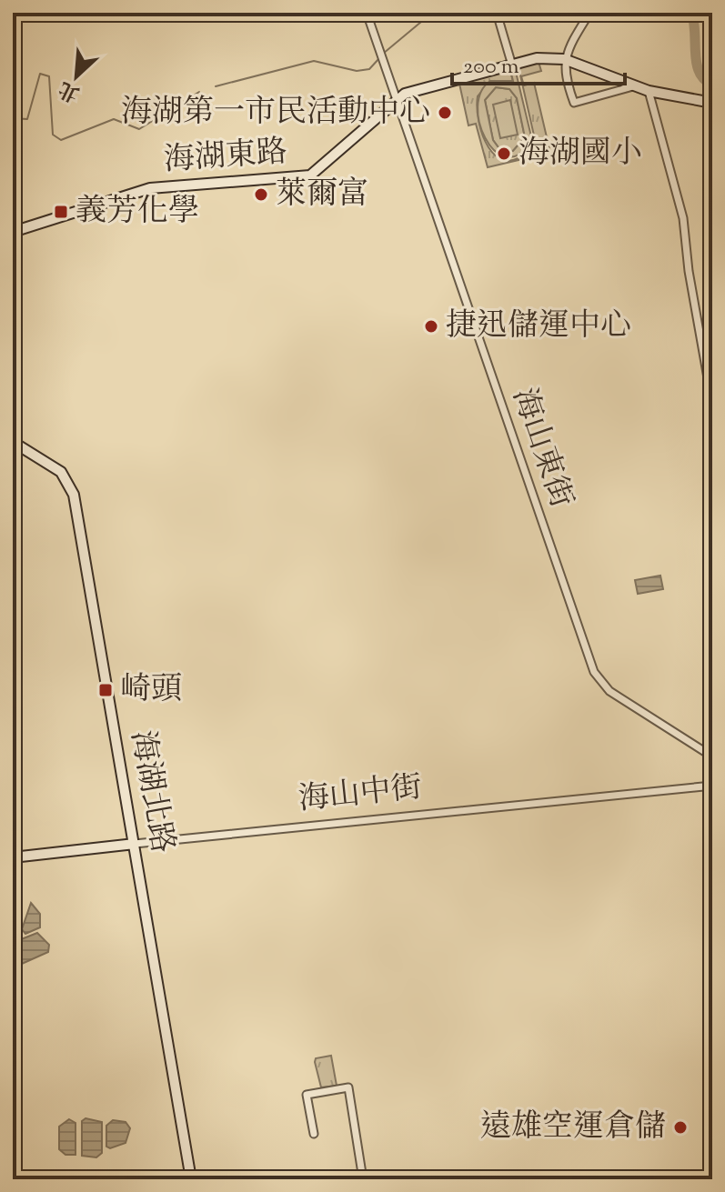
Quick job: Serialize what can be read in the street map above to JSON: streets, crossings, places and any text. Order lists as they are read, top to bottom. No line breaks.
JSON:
{"streets":{"street":["海湖東路","海山東街","海湖北路","海山中街"]},"crossings":[["海湖東路","海山東街"],["海湖北路","海山中街"]],"places":{"other":["海湖第一市民活動中心","海湖國小","萊爾富","捷迅儲運中心","遠雄空運倉儲"],"transit":["義芳化學","崎頭"]},"scale_bar":"200 m","north":"bottom left"}
